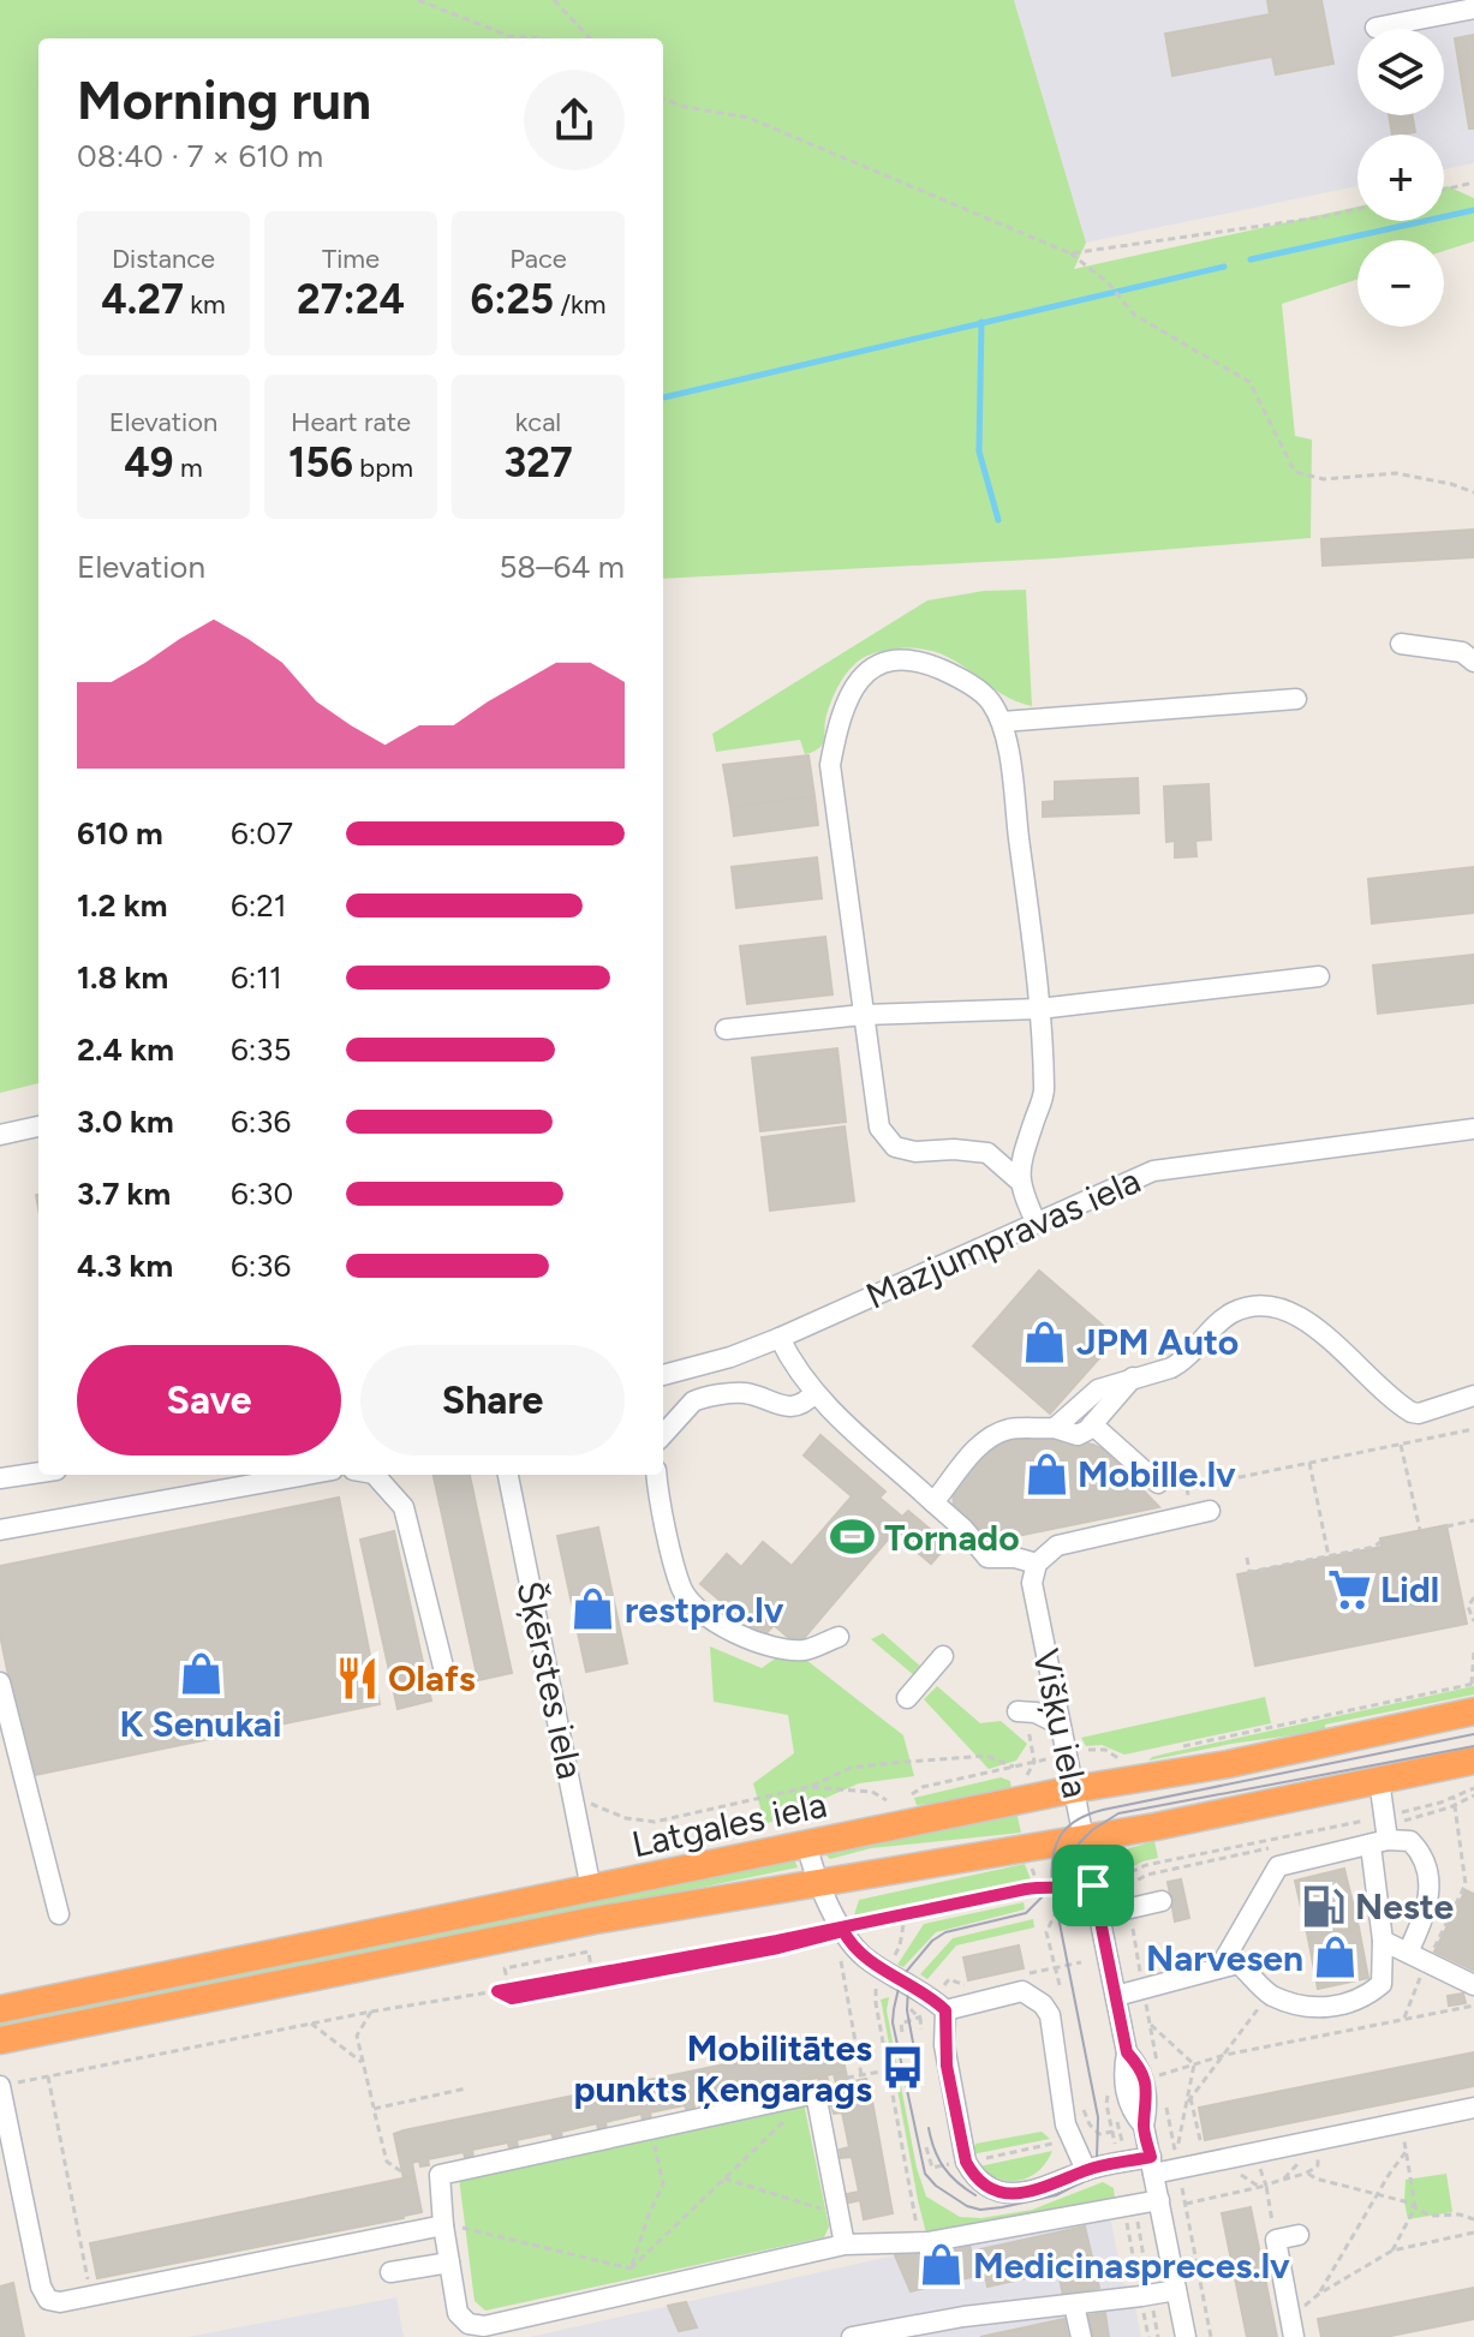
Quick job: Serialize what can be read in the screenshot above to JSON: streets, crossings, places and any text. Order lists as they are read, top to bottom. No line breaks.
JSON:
{"streets":{"highway":["Latgales iela"],"street":["Mazjumpravas iela","Šķērstes iela","Višķu iela"]},"crossings":[["Šķērstes iela","Latgales iela"],["Višķu iela","Latgales iela"]],"places":{"shop":["JPM Auto","Mobille.lv","restpro.lv","K Senukai","Narvesen","Medicinaspreces.lv"],"sports":["Tornado"],"supermarket":["Lidl"],"restaurant":["Olafs"],"fuel station":["Neste"],"bus stop":["Mobilitātes punkts Ķengarags"]},"page":{"map_buttons":["+","−"],"heading":["Morning run","08:40 · 7 × 610 m"],"stats":[["Distance","4.27 km"],["Time","27:24"],["Pace","6:25 /km"],["Elevation","49 m"],["Heart rate","156 bpm"],["kcal","327"]],"chart":["Elevation","58–64 m"],"list":[{"name":"610 m","note":"6:07"},{"name":"1.2 km","note":"6:21"},{"name":"1.8 km","note":"6:11"},{"name":"2.4 km","note":"6:35"},{"name":"3.0 km","note":"6:36"},{"name":"3.7 km","note":"6:30"},{"name":"4.3 km","note":"6:36"}],"buttons":["Save","Share"]}}
